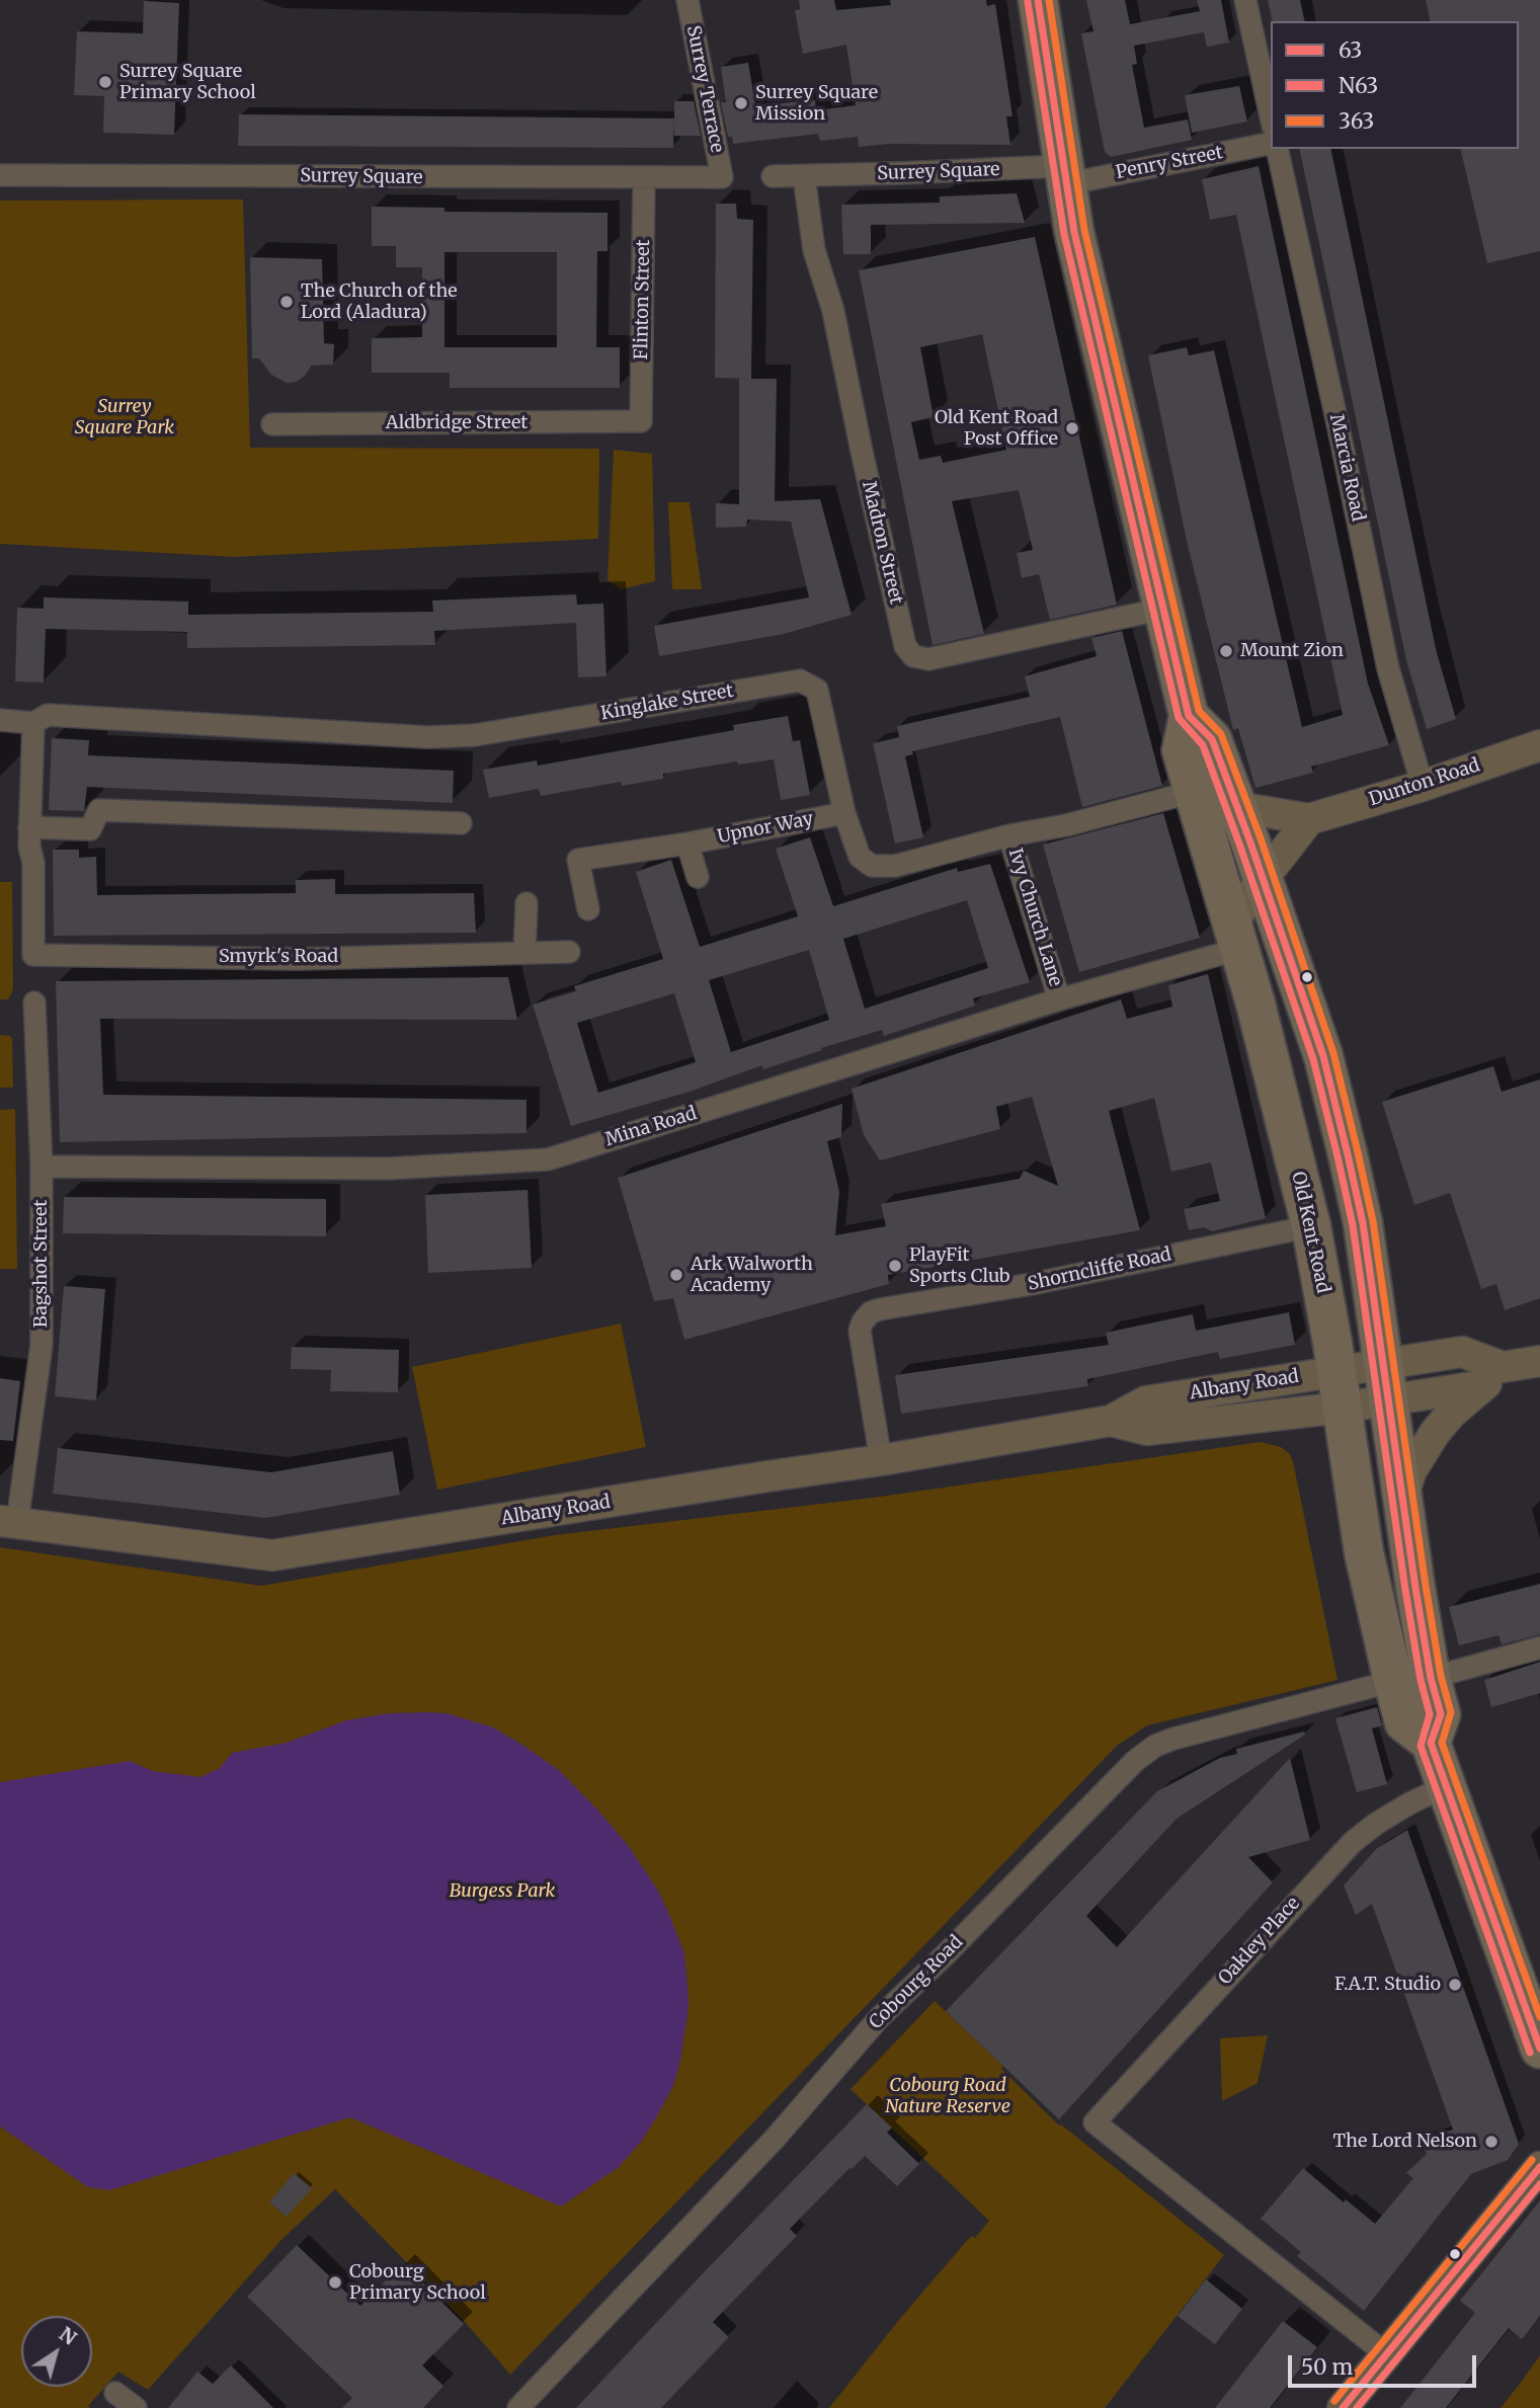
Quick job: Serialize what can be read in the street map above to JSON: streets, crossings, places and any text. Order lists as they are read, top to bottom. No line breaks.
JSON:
{"streets":{"highway":["Old Kent Road"],"main road":["Dunton Road","Albany Road"],"street":["Surrey Terrace","Penry Street","Surrey Square","Flinton Street","Aldbridge Street","Marcia Road","Madron Street","Kinglake Street","Upnor Way","Ivy Church Lane","Smyrk's Road","Mina Road","Bagshot Street","Shorncliffe Road","Oakley Place","Cobourg Road"]},"crossings":[["Surrey Terrace","Surrey Square"],["Penry Street","Surrey Square"],["Penry Street","Old Kent Road"],["Surrey Square","Flinton Street"],["Surrey Square","Madron Street"],["Surrey Square","Old Kent Road"],["Flinton Street","Aldbridge Street"],["Marcia Road","Dunton Road"],["Madron Street","Old Kent Road"],["Kinglake Street","Upnor Way"],["Kinglake Street","Ivy Church Lane"],["Kinglake Street","Old Kent Road"],["Ivy Church Lane","Mina Road"],["Mina Road","Old Kent Road"],["Mina Road","Bagshot Street"],["Old Kent Road","Shorncliffe Road"],["Old Kent Road","Albany Road"],["Old Kent Road","Cobourg Road"],["Bagshot Street","Albany Road"],["Shorncliffe Road","Albany Road"]],"parks":["Surrey Square Park","Burgess Park","Cobourg Road Nature Reserve"],"places":["Surrey Square Primary School","Surrey Square Mission","The Church of the Lord (Aladura)","Old Kent Road Post Office","Mount Zion","PlayFit Sports Club","Ark Walworth Academy","F.A.T. Studio","The Lord Nelson","Cobourg Primary School"],"lines":["transit line 63","transit line 363","transit line N63"],"legend":["63","N63","363"],"scale_bar":"50 m","north":"top right"}
